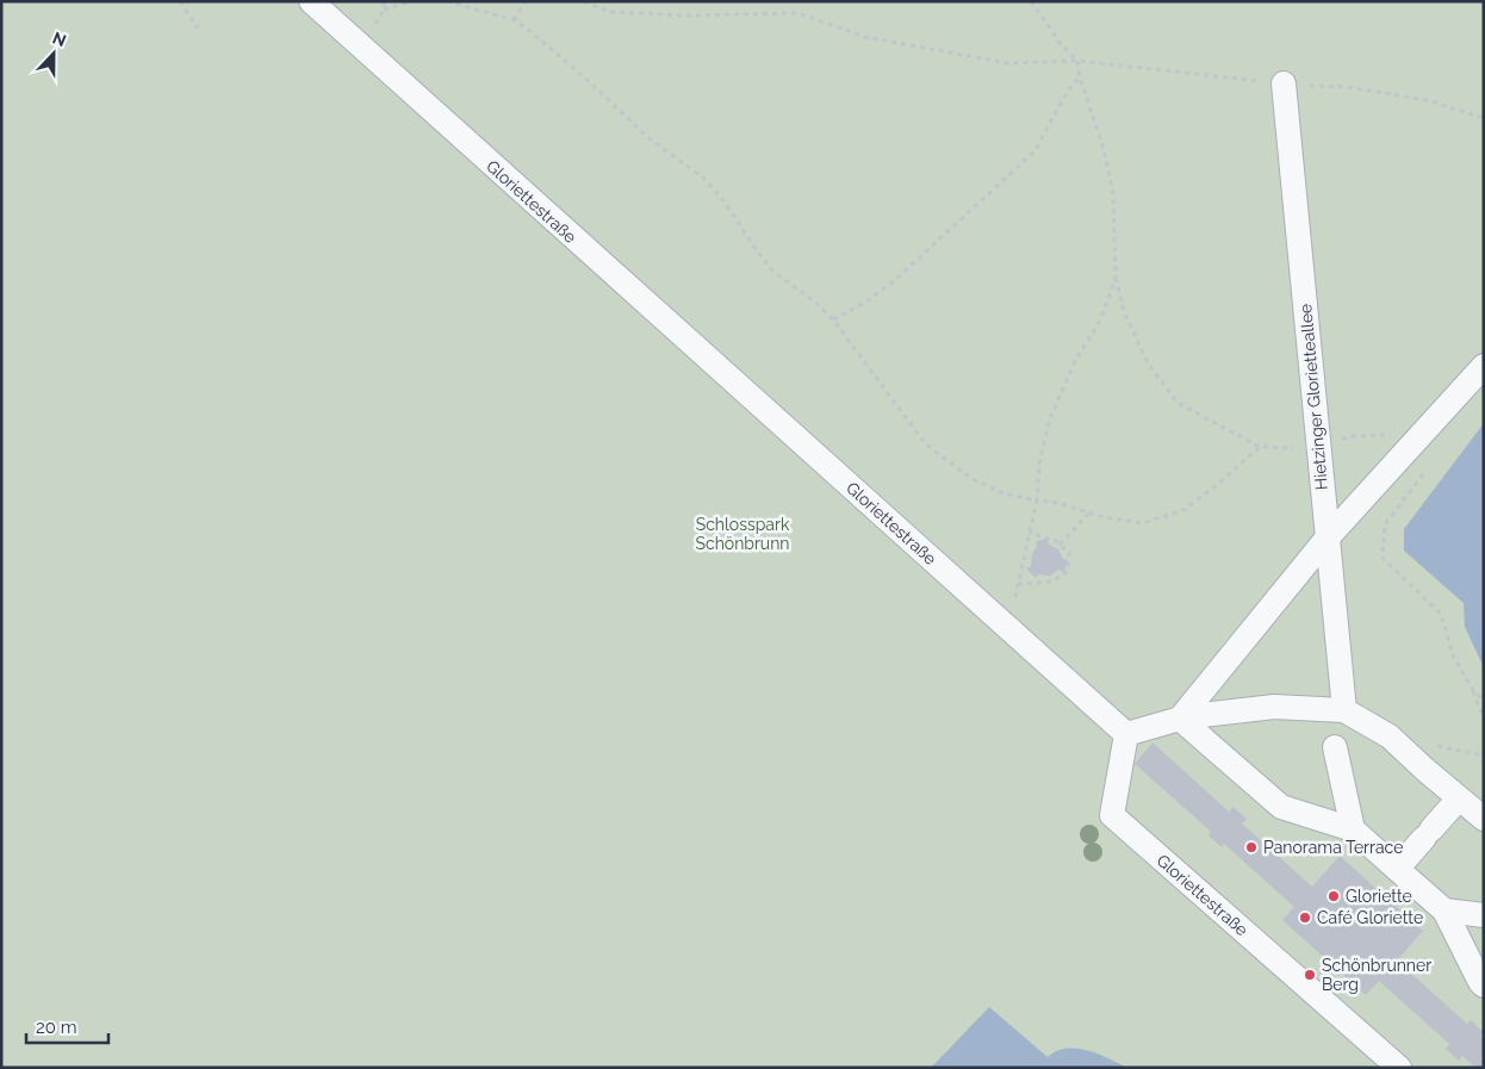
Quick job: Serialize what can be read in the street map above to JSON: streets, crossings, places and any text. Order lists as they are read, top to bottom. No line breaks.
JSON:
{"streets":{"street":["Gloriettestraße","Hietzinger Glorietteallee"]},"parks":["Schlosspark Schönbrunn"],"places":["Panorama Terrace","Gloriette","Café Gloriette","Schönbrunner Berg"],"scale_bar":"20 m","north":"top"}
